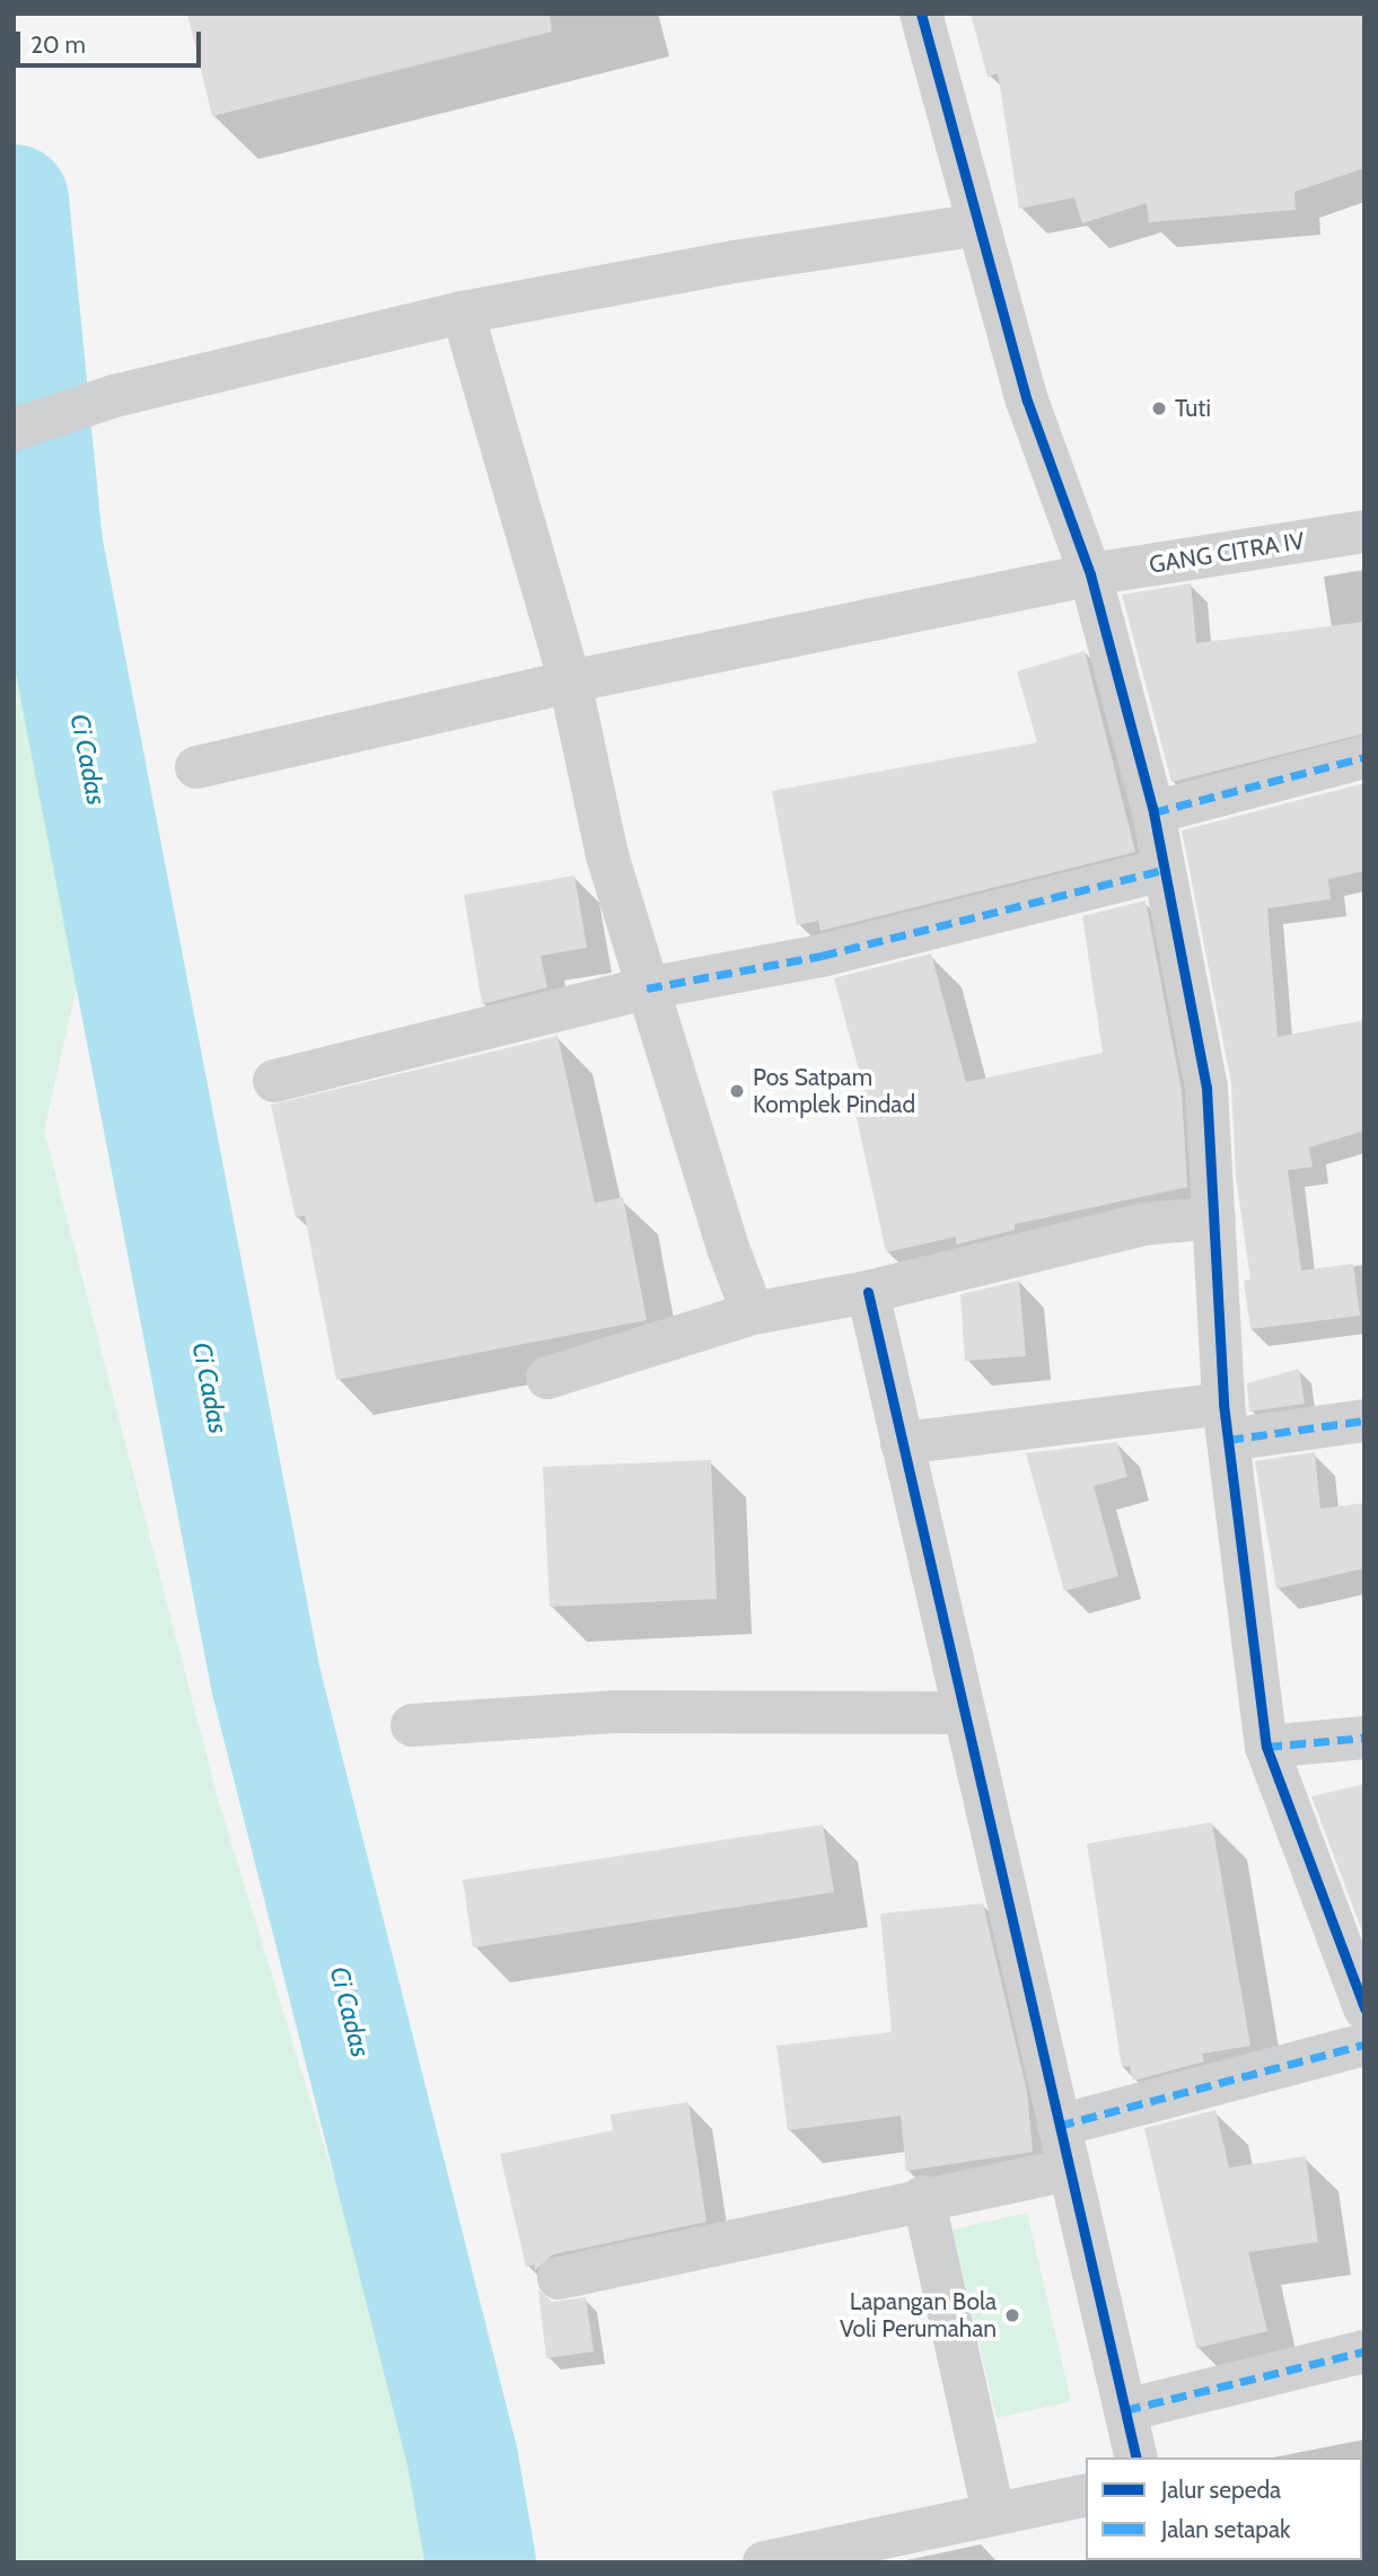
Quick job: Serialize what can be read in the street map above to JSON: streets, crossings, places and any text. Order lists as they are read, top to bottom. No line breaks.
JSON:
{"streets":{"street":["GANG CITRA IV"]},"water":["Ci Cadas"],"places":["Tuti","Pos Satpam Komplek Pindad","Lapangan Bola Voli Perumahan"],"legend":["Jalur sepeda","Jalan setapak"],"scale_bar":"20 m"}
